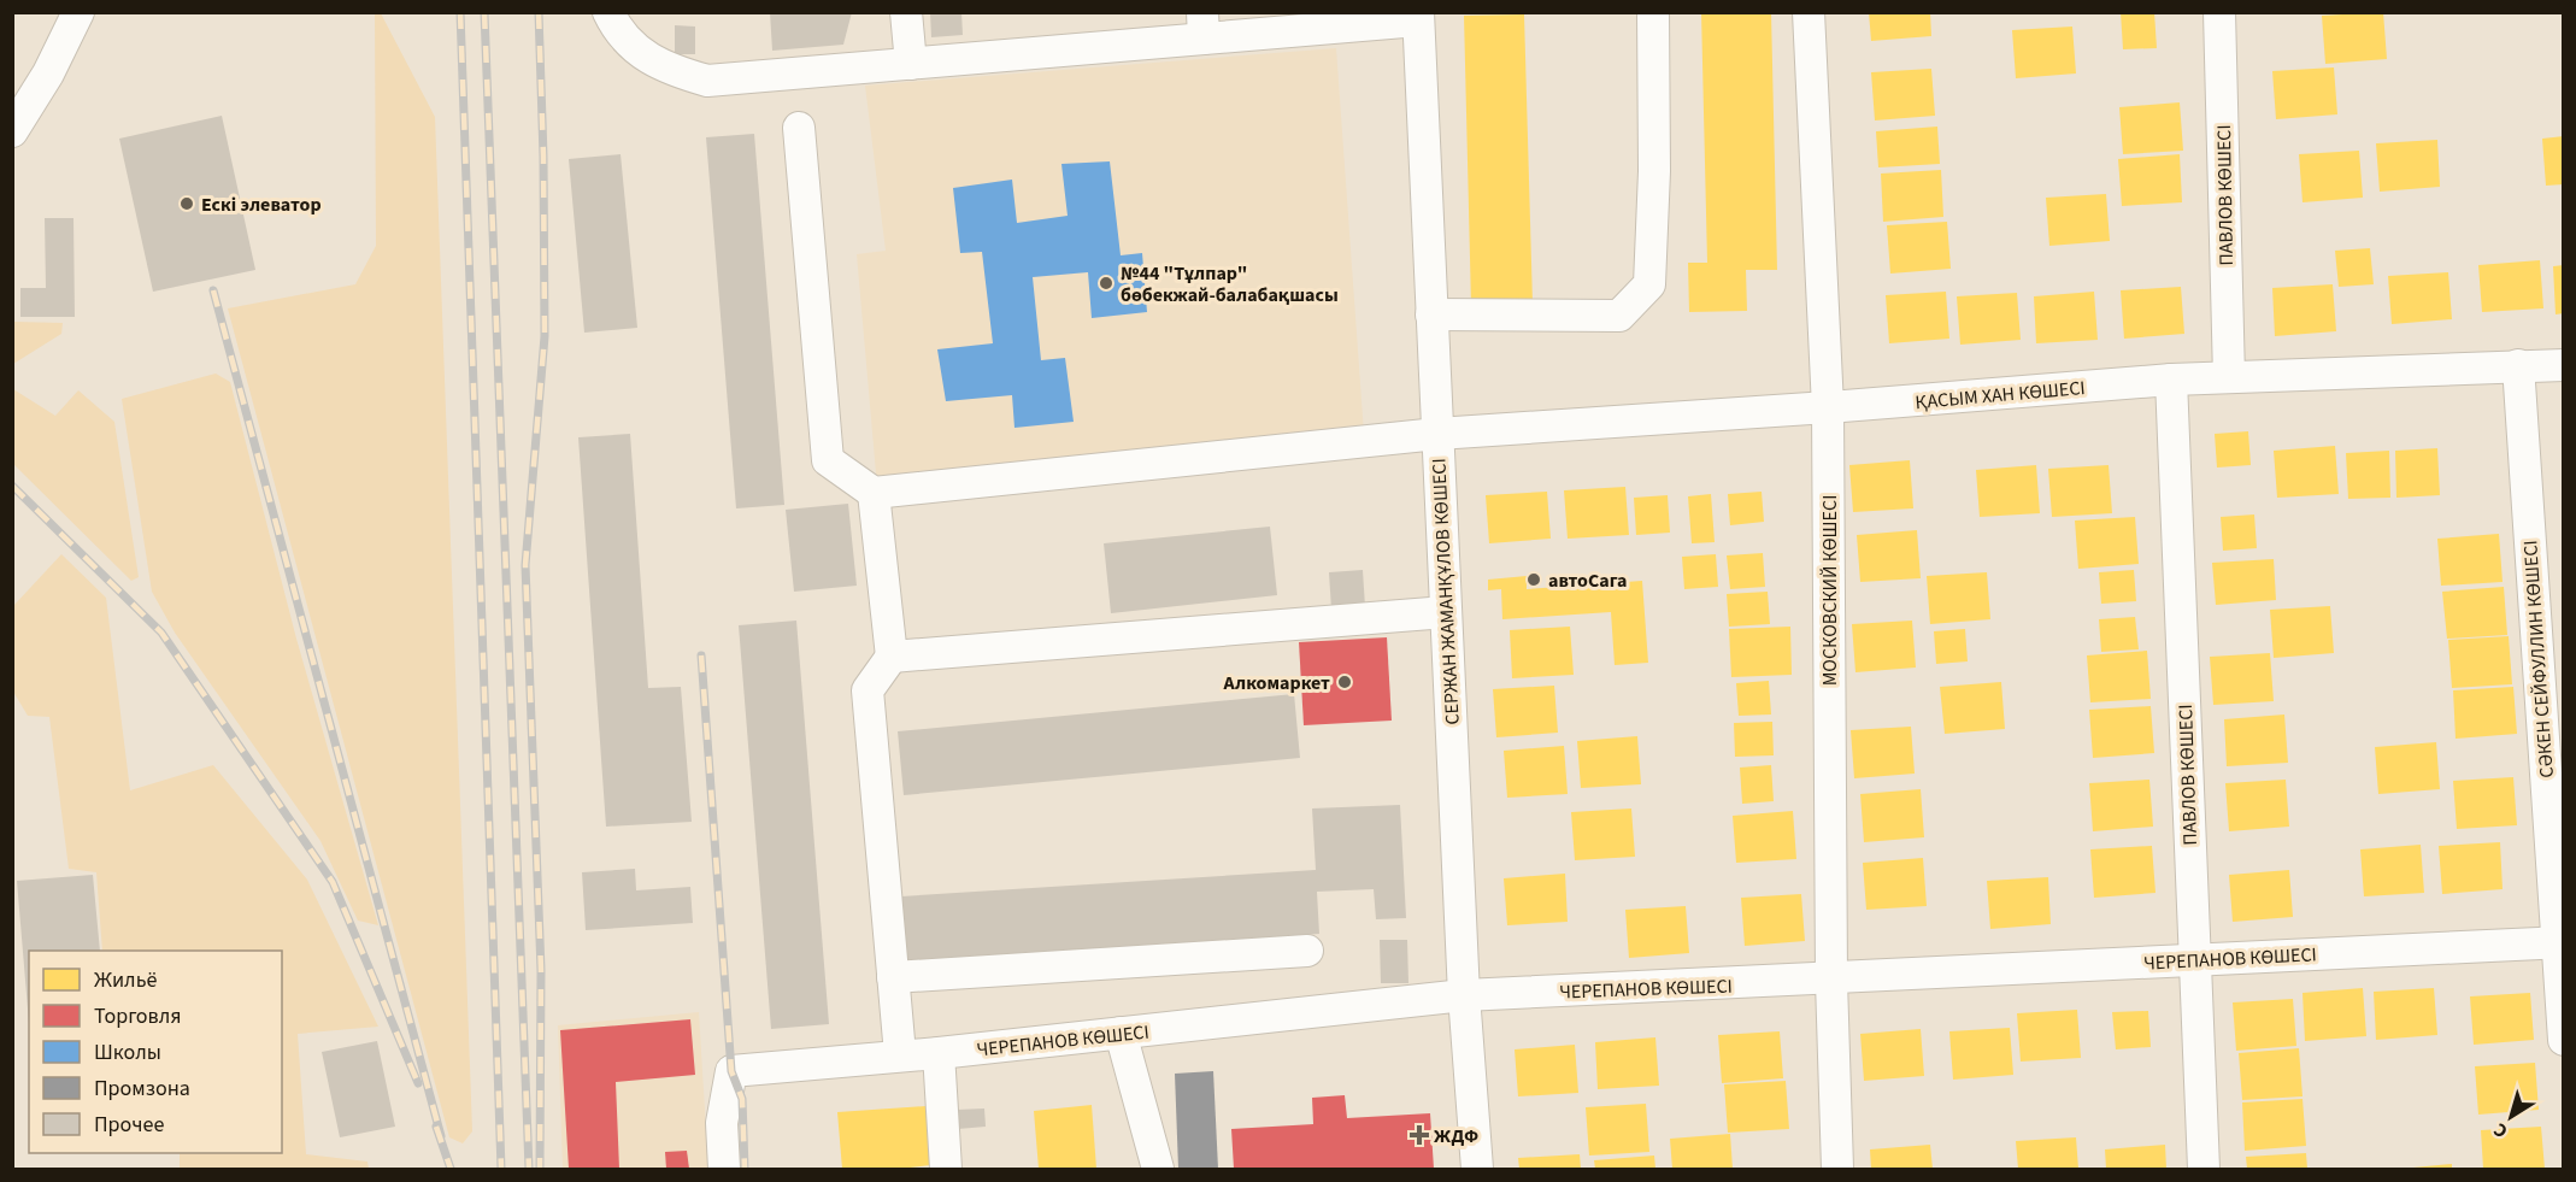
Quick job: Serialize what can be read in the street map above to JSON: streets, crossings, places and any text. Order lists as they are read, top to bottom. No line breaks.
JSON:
{"streets":{"street":["ПАВЛОВ КӨШЕСІ","ҚАСЫМ ХАН КӨШЕСІ","МОСКОВСКИЙ КӨШЕСІ","СЕРЖАН ЖАМАНҚҰЛОВ КӨШЕСІ","СӘКЕН СЕЙФУЛЛИН КӨШЕСІ","ЧЕРЕПАНОВ КӨШЕСІ"]},"crossings":[["ПАВЛОВ КӨШЕСІ","ҚАСЫМ ХАН КӨШЕСІ"],["ПАВЛОВ КӨШЕСІ","ЧЕРЕПАНОВ КӨШЕСІ"],["ҚАСЫМ ХАН КӨШЕСІ","МОСКОВСКИЙ КӨШЕСІ"],["ҚАСЫМ ХАН КӨШЕСІ","СЕРЖАН ЖАМАНҚҰЛОВ КӨШЕСІ"],["ҚАСЫМ ХАН КӨШЕСІ","СӘКЕН СЕЙФУЛЛИН КӨШЕСІ"],["МОСКОВСКИЙ КӨШЕСІ","ЧЕРЕПАНОВ КӨШЕСІ"],["СЕРЖАН ЖАМАНҚҰЛОВ КӨШЕСІ","ЧЕРЕПАНОВ КӨШЕСІ"],["СӘКЕН СЕЙФУЛЛИН КӨШЕСІ","ЧЕРЕПАНОВ КӨШЕСІ"]],"places":{"other":["Ескі элеватор","№44 \"Тұлпар\" бөбекжай-балабақшасы","автоСага","Алкомаркет"],"health":["ЖДФ"]},"legend":["Жильё","Торговля","Школы","Промзона","Прочее"],"north":"bottom left"}
